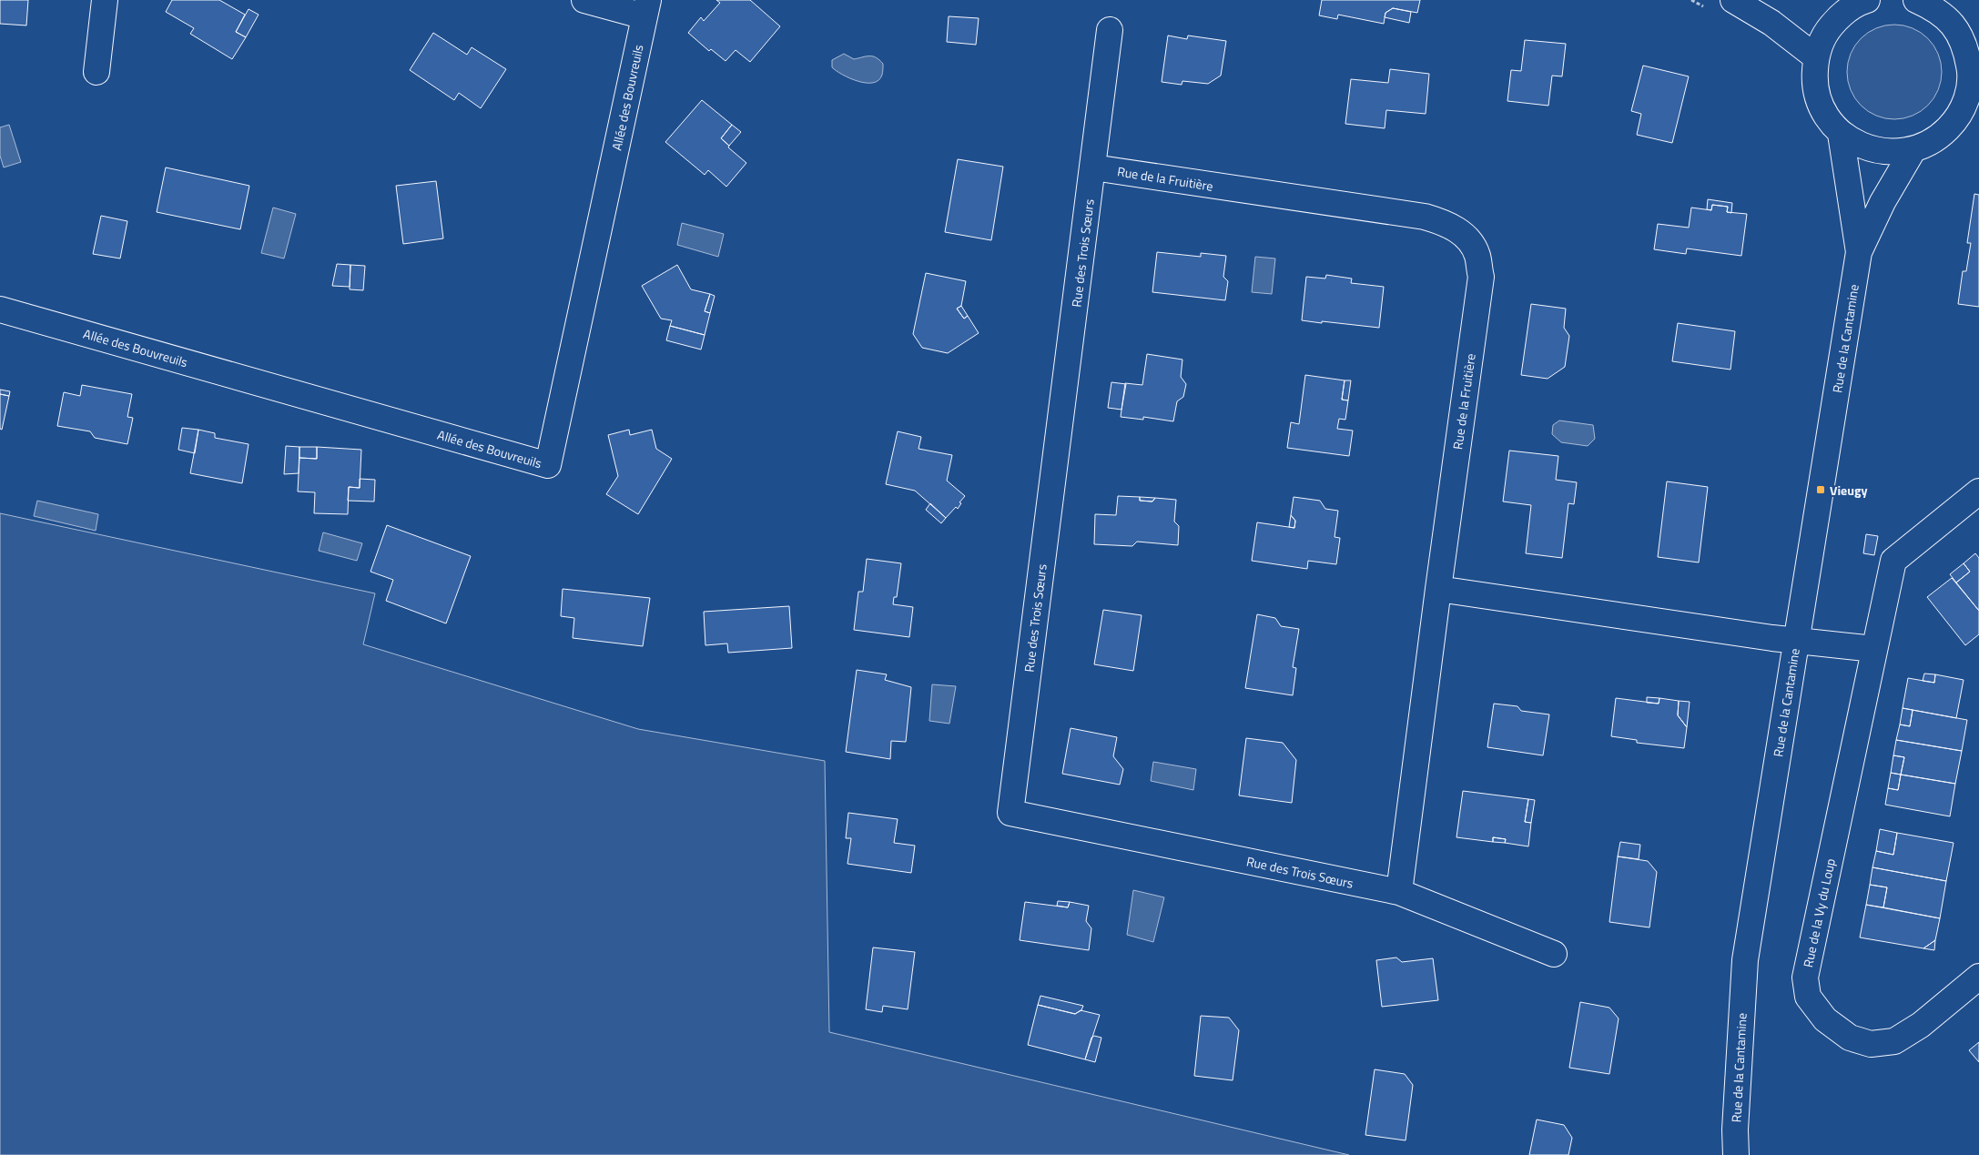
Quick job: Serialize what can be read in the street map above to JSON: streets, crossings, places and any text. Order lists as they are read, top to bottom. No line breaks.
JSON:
{"streets":{"street":["Allée des Bouvreuils","Rue de la Fruitière","Rue des Trois Sœurs","Rue de la Cantamine","Rue de la Vy du Loup"]},"crossings":[["Rue de la Fruitière","Rue des Trois Sœurs"]],"places":{"transit":["Vieugy"]}}
